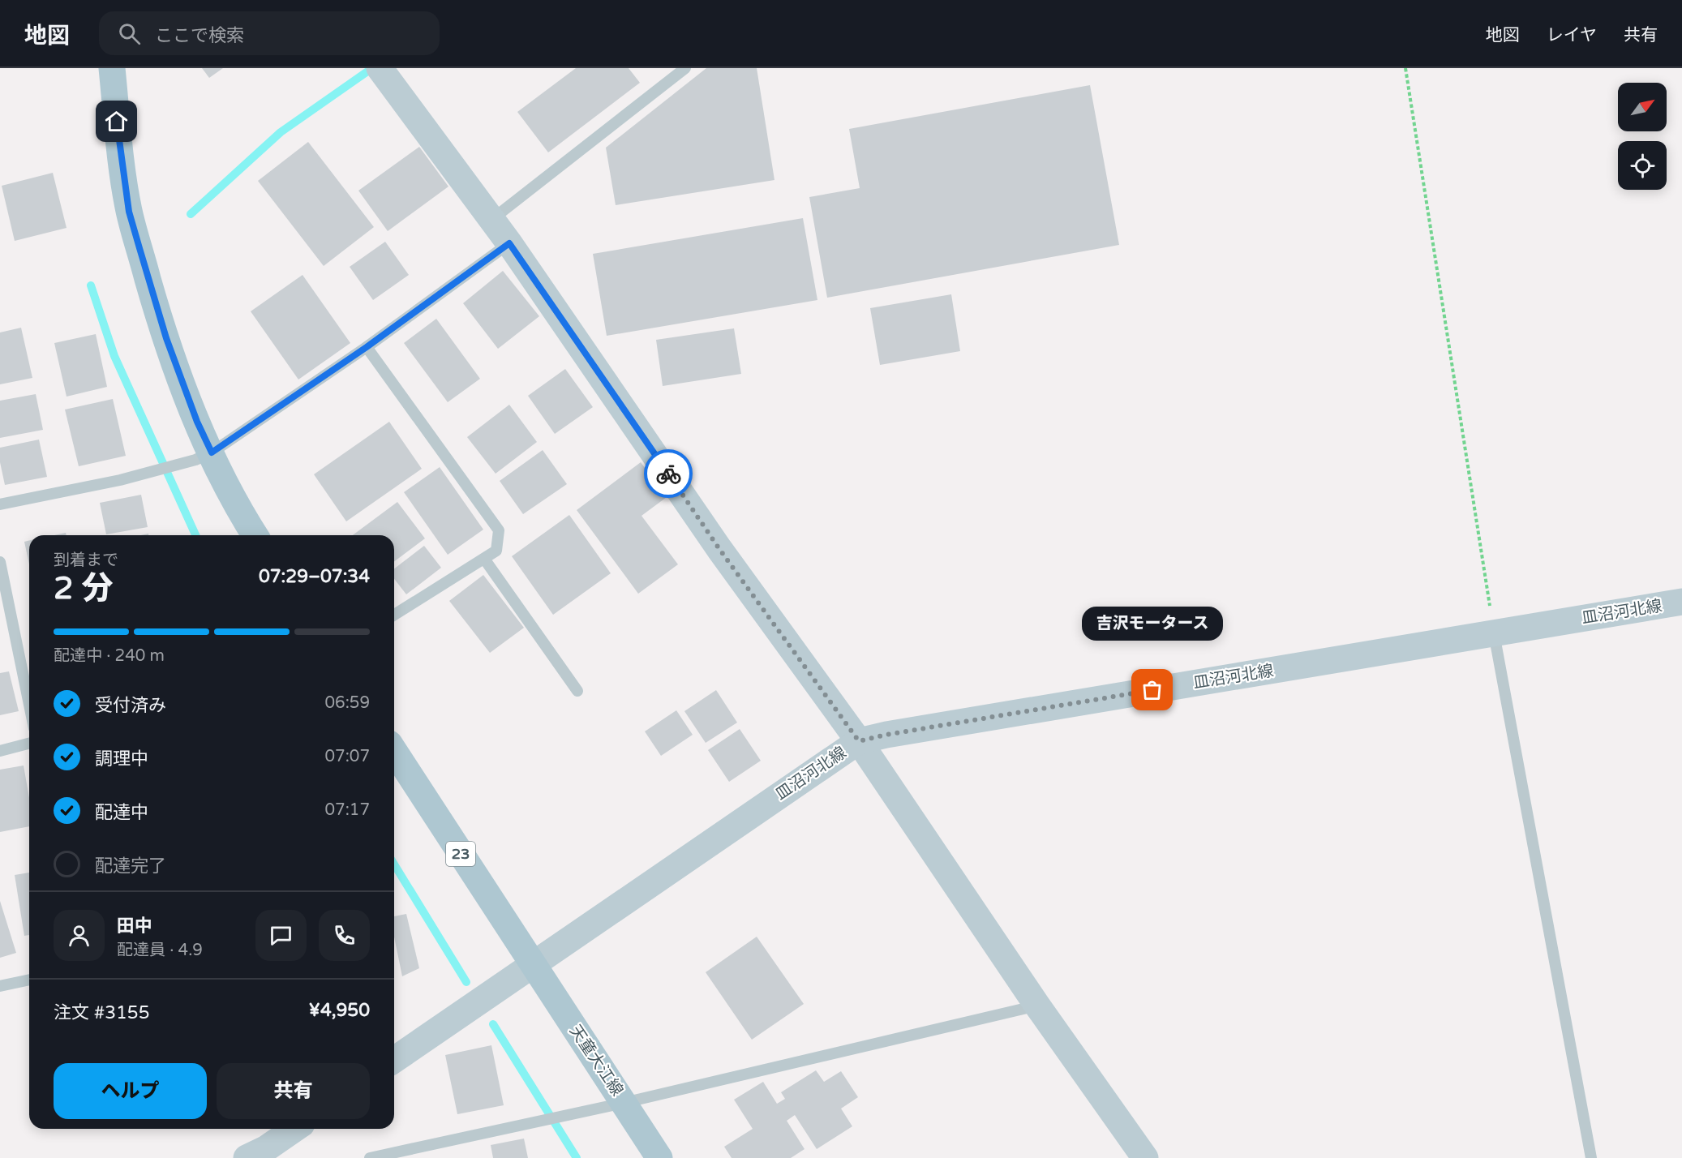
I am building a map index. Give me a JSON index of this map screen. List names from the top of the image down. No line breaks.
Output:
{"streets":{"main road":["23","天童大江線"],"street":["皿沼河北線"]},"crossings":[["皿沼河北線","23"],["皿沼河北線","天童大江線"],["23","天童大江線"]],"places":["吉沢モータース"],"north":"top right","page":{"header":"地図","search":"ここで検索","nav":["地図","レイヤ","共有"],"heading":["2 分","到着まで","07:29–07:34"],"panel":["田中","配達員 · 4.9","注文 #3155","¥4,950"],"bubble":"吉沢モータース","bar":"配達中 · 240 m","list":[["受付済み","06:59"],["調理中","07:07"],["配達中","07:17"],"配達完了"],"buttons":["ヘルプ","共有"]}}
